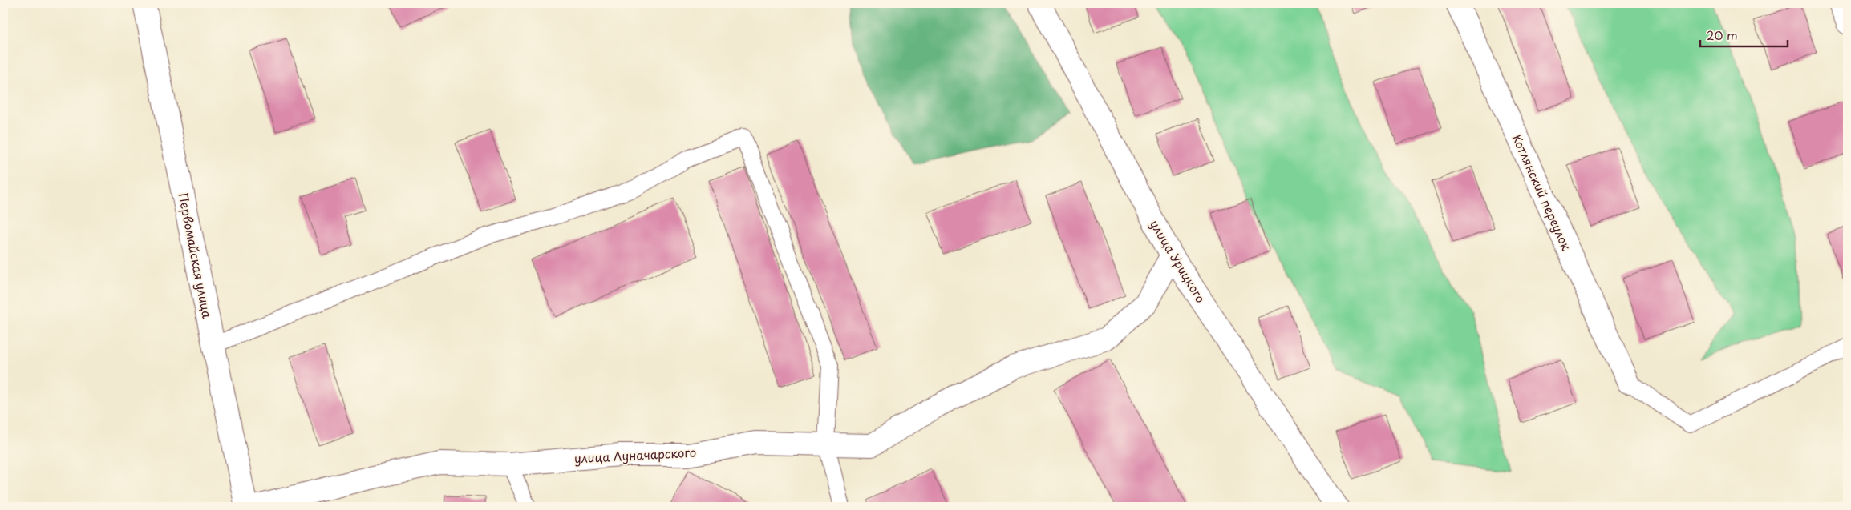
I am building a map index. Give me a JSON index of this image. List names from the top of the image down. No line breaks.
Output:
{"streets":{"street":["Котлянский переулок","Первомайская улица","улица Урицкого","улица Луначарского"]},"crossings":[["улица Урицкого","улица Луначарского"]],"scale_bar":"20 m"}
